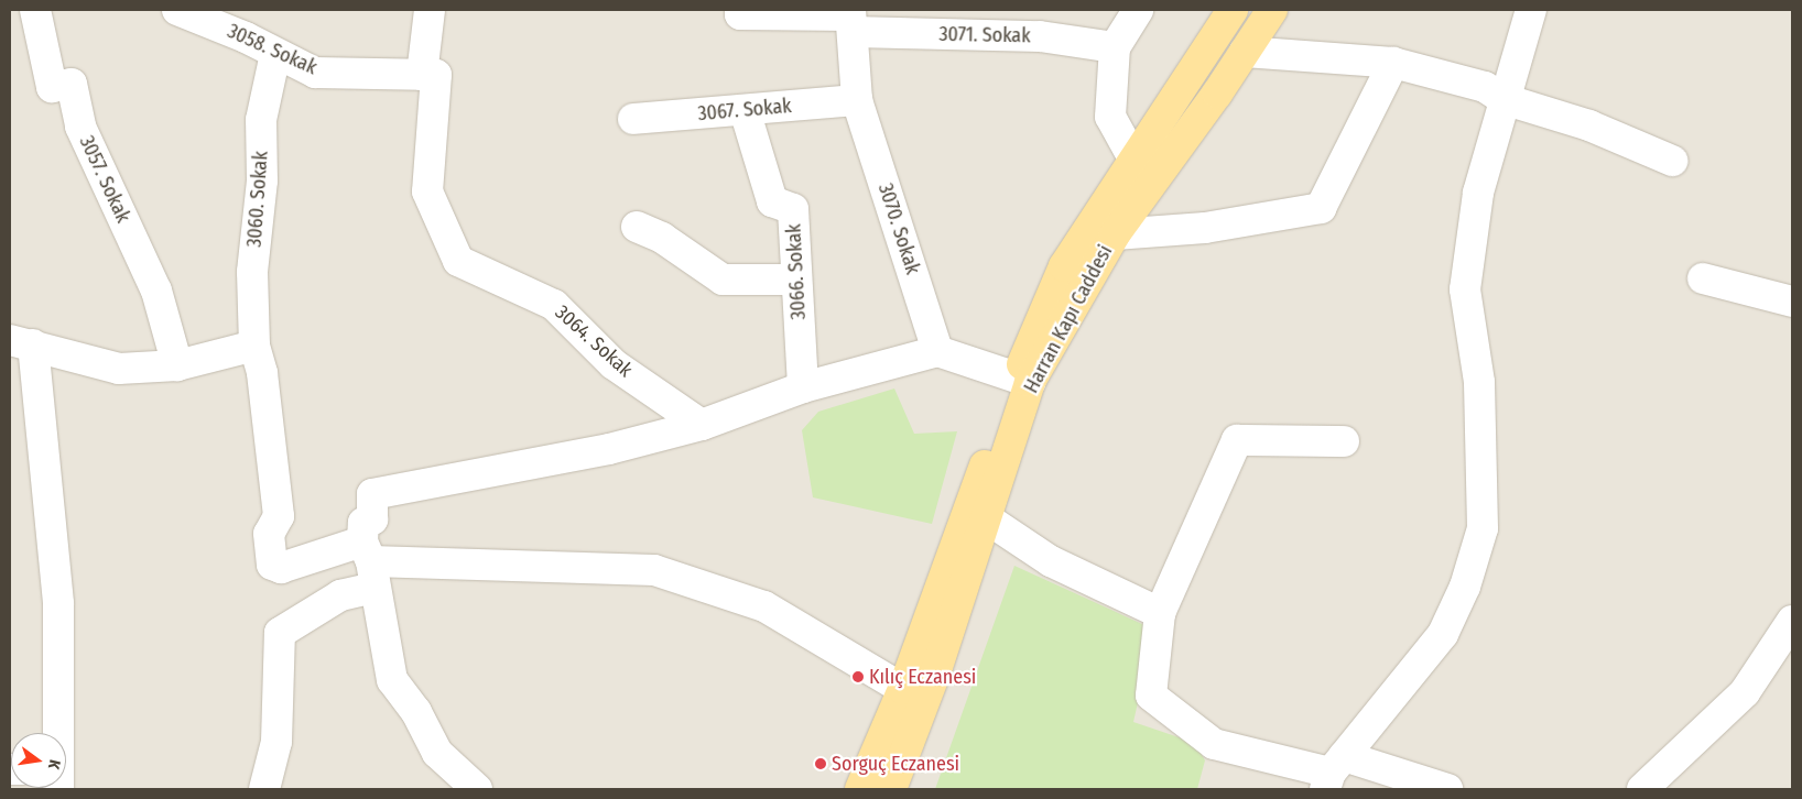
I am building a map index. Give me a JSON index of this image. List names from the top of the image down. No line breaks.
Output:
{"streets":{"main road":["Harran Kapı Caddesi"],"street":["3071. Sokak","3058. Sokak","3067. Sokak","3057. Sokak","3060. Sokak","3070. Sokak","3066. Sokak","3064. Sokak"]},"crossings":[["3071. Sokak","3070. Sokak"],["3058. Sokak","3060. Sokak"],["3058. Sokak","3064. Sokak"],["3067. Sokak","3070. Sokak"],["3067. Sokak","3066. Sokak"]],"places":["Kılıç Eczanesi","Sorguç Eczanesi"],"north":"right"}
